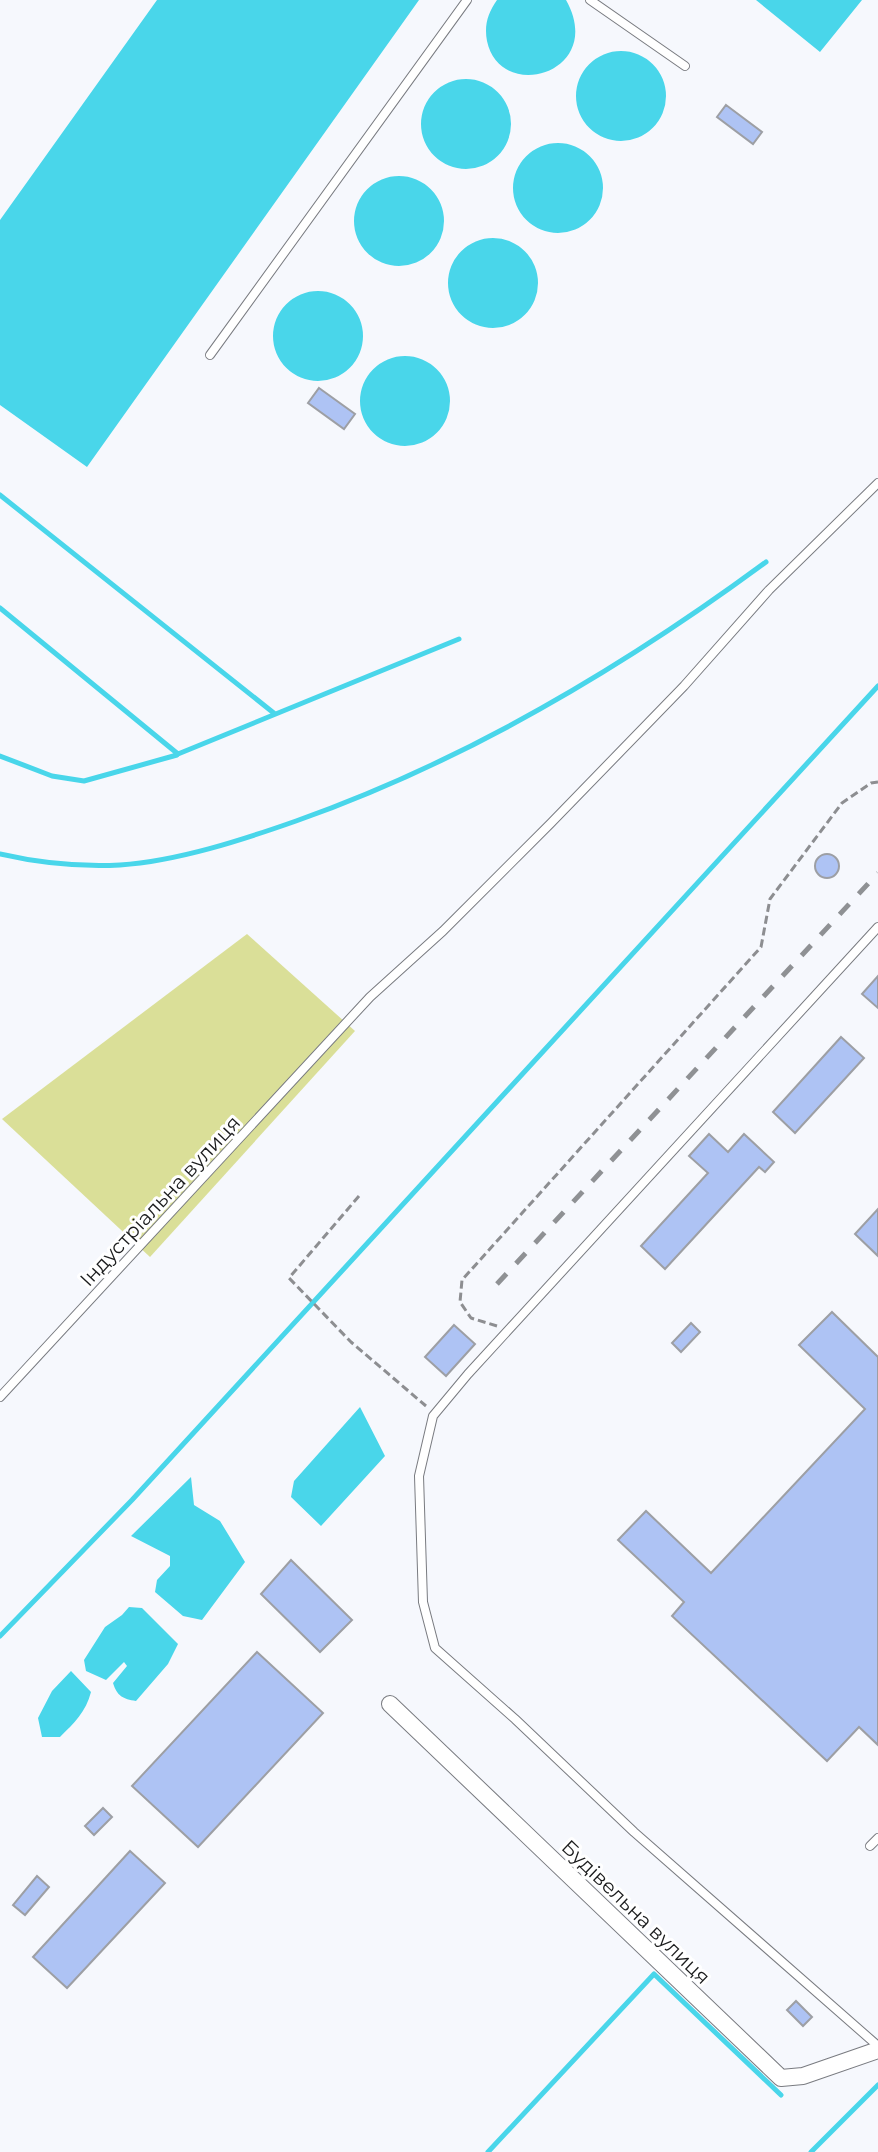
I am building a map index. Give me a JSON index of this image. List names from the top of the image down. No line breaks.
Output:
{"streets":{"street":["Будівельна вулиця"],"lane":["Індустріальна вулиця"]}}
